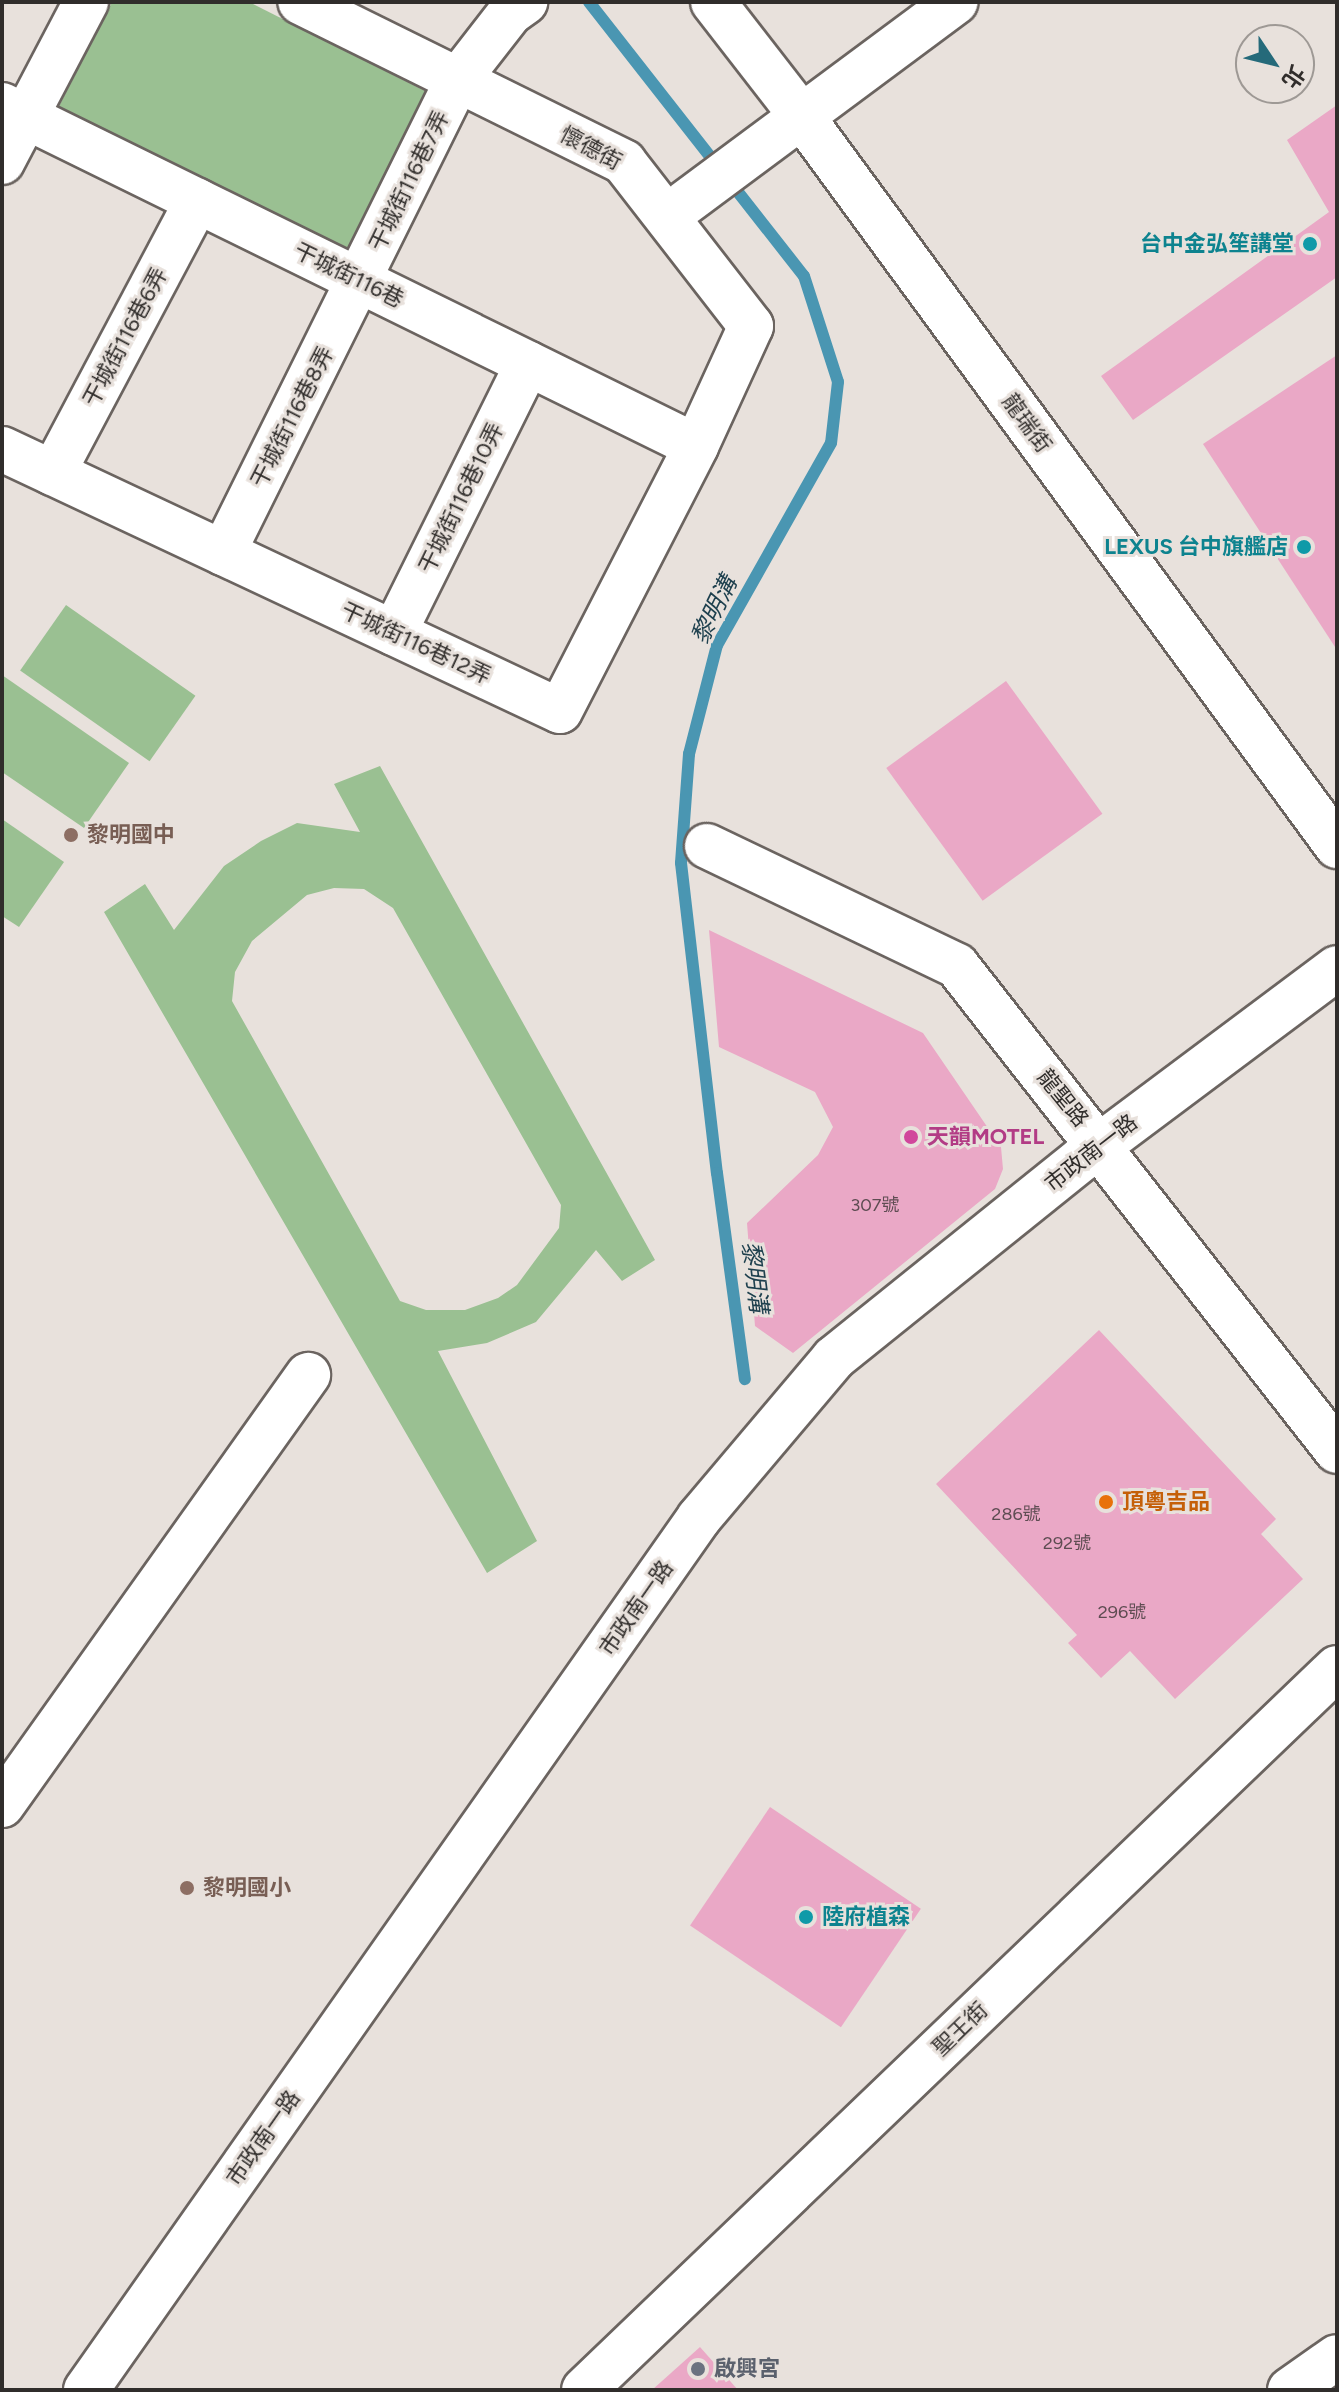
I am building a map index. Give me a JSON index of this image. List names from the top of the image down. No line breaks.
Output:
{"streets":{"street":["懷德街","干城街116巷7弄","干城街116巷","干城街116巷6弄","干城街116巷8弄","龍瑞街","干城街116巷10弄","干城街116巷12弄","龍聖路","市政南一路","聖王街"]},"crossings":[["懷德街","干城街116巷7弄"],["懷德街","干城街116巷"],["懷德街","干城街116巷12弄"],["干城街116巷7弄","干城街116巷"],["干城街116巷7弄","干城街116巷8弄"],["干城街116巷","干城街116巷6弄"],["干城街116巷","干城街116巷8弄"],["干城街116巷","干城街116巷10弄"],["干城街116巷","干城街116巷12弄"],["干城街116巷6弄","干城街116巷12弄"],["干城街116巷8弄","干城街116巷12弄"],["干城街116巷10弄","干城街116巷12弄"],["龍聖路","市政南一路"]],"water":["黎明溝"],"places":["台中金弘笙講堂","LEXUS 台中旗艦店","黎明國中","天韻MOTEL","頂粵吉品","黎明國小","陸府植森","啟興宮"],"house_numbers":["307號","286號","292號","296號"],"north":"bottom right"}
